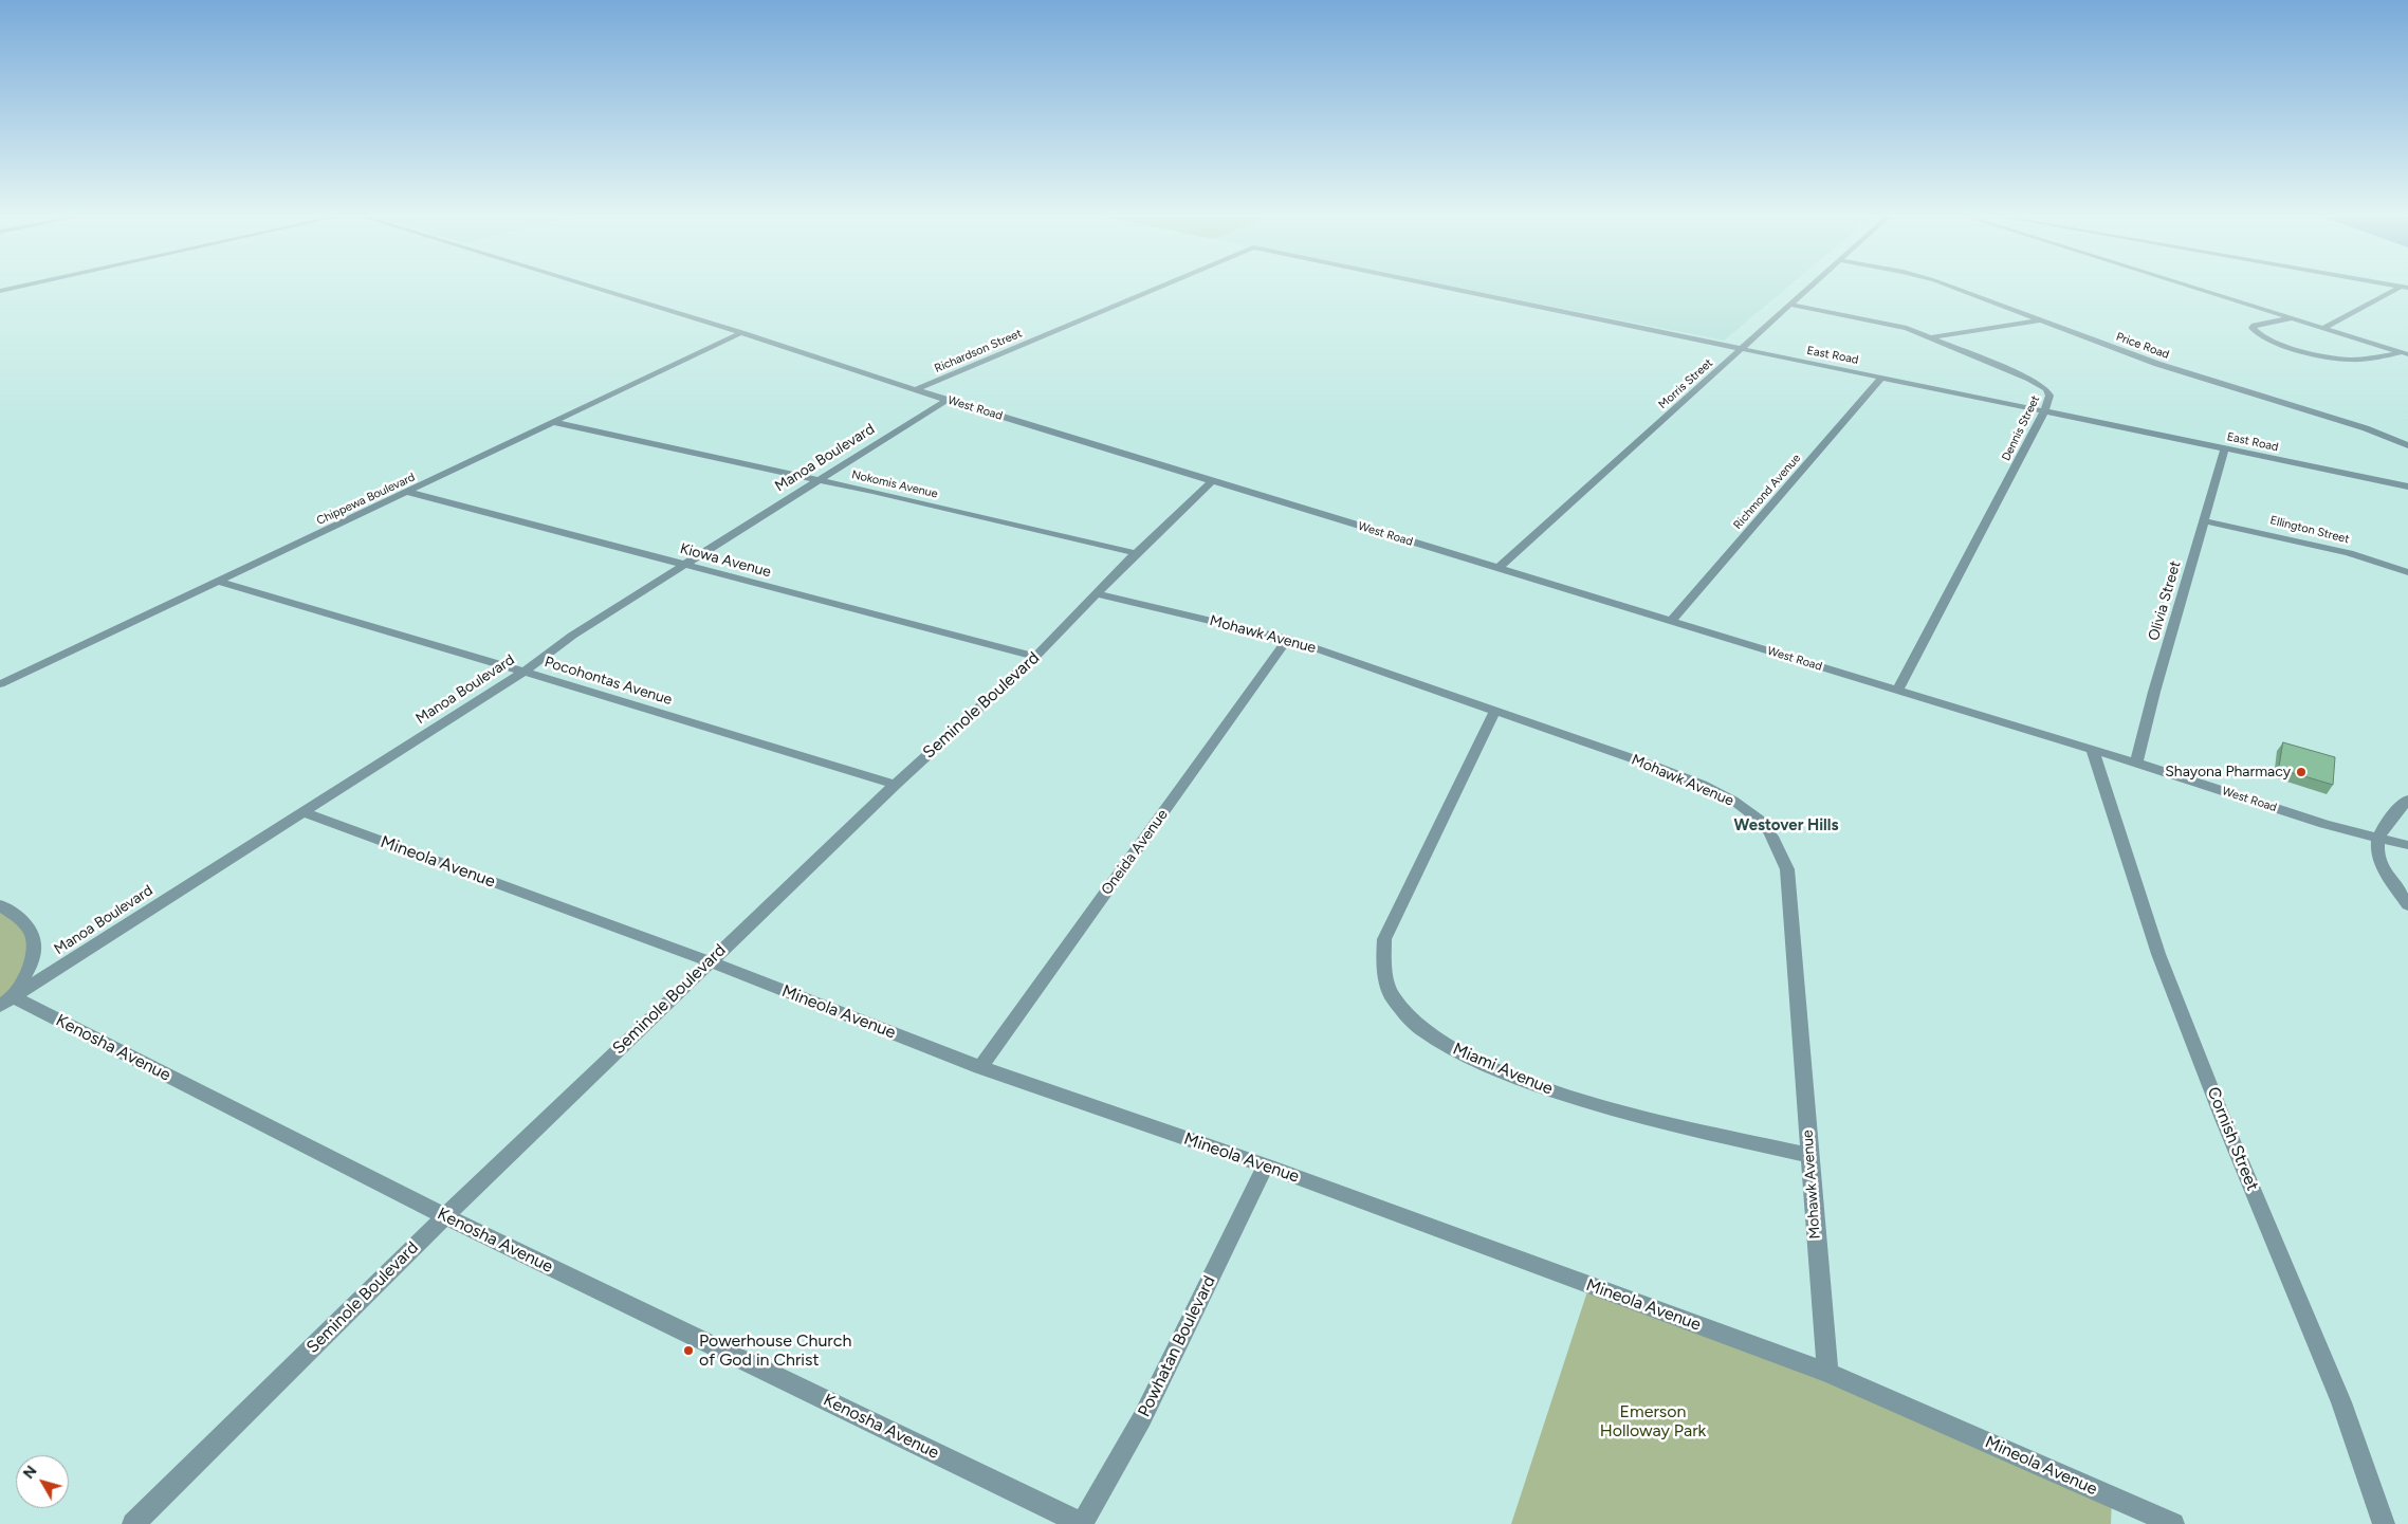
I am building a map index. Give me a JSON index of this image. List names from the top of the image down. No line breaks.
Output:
{"streets":{"street":["Price Road","Richardson Street","East Road","Morris Street","West Road","Dennis Street","Manoa Boulevard","Nokomis Avenue","Richmond Avenue","Chippewa Boulevard","Ellington Street","Kiowa Avenue","Olivia Street","Mohawk Avenue","Pocohontas Avenue","Seminole Boulevard","Oneida Avenue","Mineola Avenue","Kenosha Avenue","Miami Avenue","Cornish Street","Powhatan Boulevard"]},"crossings":[["Richardson Street","West Road"],["East Road","Morris Street"],["East Road","Dennis Street"],["East Road","Richmond Avenue"],["East Road","Olivia Street"],["Morris Street","West Road"],["Morris Street","Dennis Street"],["West Road","Dennis Street"],["West Road","Manoa Boulevard"],["West Road","Richmond Avenue"],["West Road","Chippewa Boulevard"],["West Road","Olivia Street"],["West Road","Seminole Boulevard"],["West Road","Cornish Street"],["Manoa Boulevard","Nokomis Avenue"],["Manoa Boulevard","Kiowa Avenue"],["Manoa Boulevard","Pocohontas Avenue"],["Manoa Boulevard","Mineola Avenue"],["Manoa Boulevard","Kenosha Avenue"],["Nokomis Avenue","Chippewa Boulevard"],["Nokomis Avenue","Seminole Boulevard"],["Chippewa Boulevard","Kiowa Avenue"],["Chippewa Boulevard","Pocohontas Avenue"],["Ellington Street","Olivia Street"],["Kiowa Avenue","Seminole Boulevard"],["Mohawk Avenue","Seminole Boulevard"],["Mohawk Avenue","Oneida Avenue"],["Mohawk Avenue","Mineola Avenue"],["Mohawk Avenue","Miami Avenue"],["Pocohontas Avenue","Seminole Boulevard"],["Seminole Boulevard","Mineola Avenue"],["Seminole Boulevard","Kenosha Avenue"],["Oneida Avenue","Mineola Avenue"],["Mineola Avenue","Powhatan Boulevard"],["Kenosha Avenue","Powhatan Boulevard"]],"districts":["Westover Hills"],"parks":["Emerson Holloway Park"],"places":["Shayona Pharmacy","Powerhouse Church of God in Christ"],"north":"top left"}
